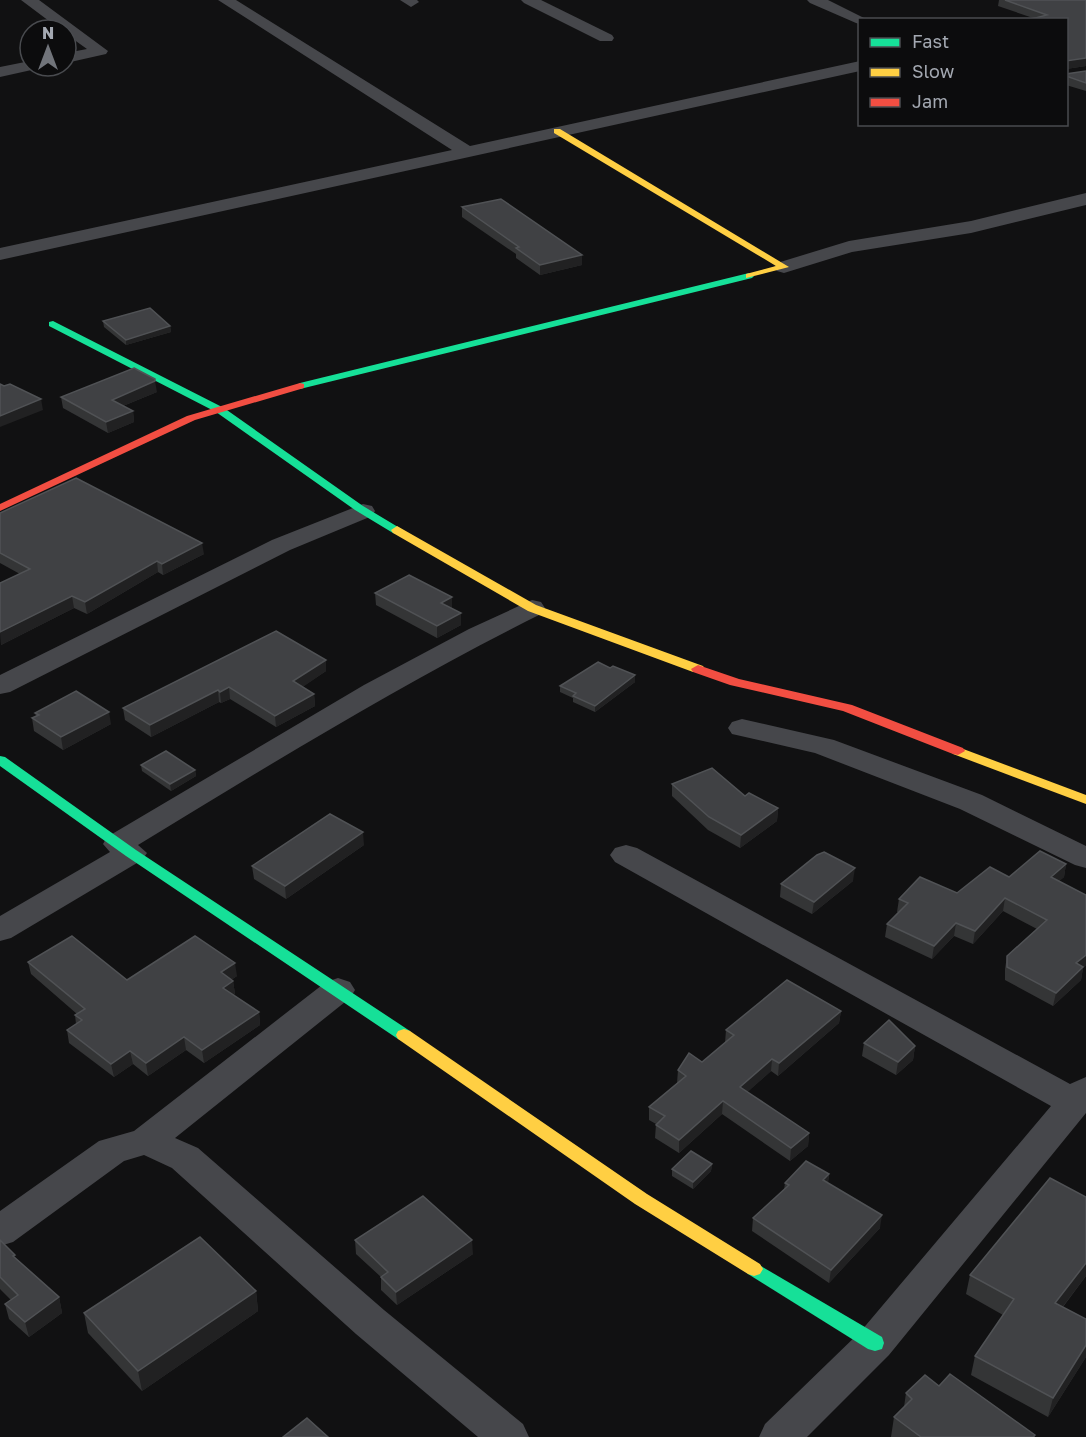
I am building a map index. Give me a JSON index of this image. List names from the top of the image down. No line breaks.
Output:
{"legend":["Fast","Slow","Jam"],"north":"top"}
